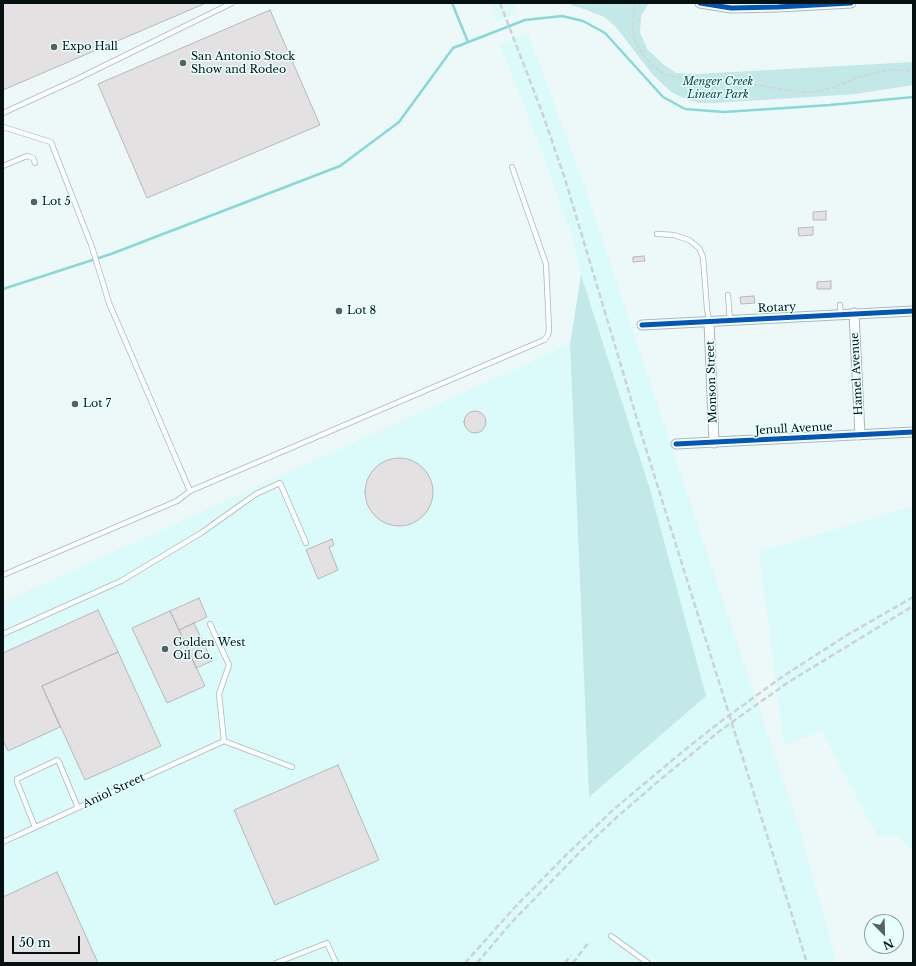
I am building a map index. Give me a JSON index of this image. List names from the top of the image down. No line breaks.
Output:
{"streets":{"street":["Rotary","Hamel Avenue","Monson Street","Jenull Avenue"],"lane":["Aniol Street"]},"crossings":[["Rotary","Hamel Avenue"],["Rotary","Monson Street"],["Hamel Avenue","Jenull Avenue"],["Monson Street","Jenull Avenue"]],"parks":["Menger Creek Linear Park"],"places":["Expo Hall","San Antonio Stock Show and Rodeo","Lot 5","Lot 8","Lot 7","Golden West Oil Co."],"scale_bar":"50 m","north":"bottom right"}
